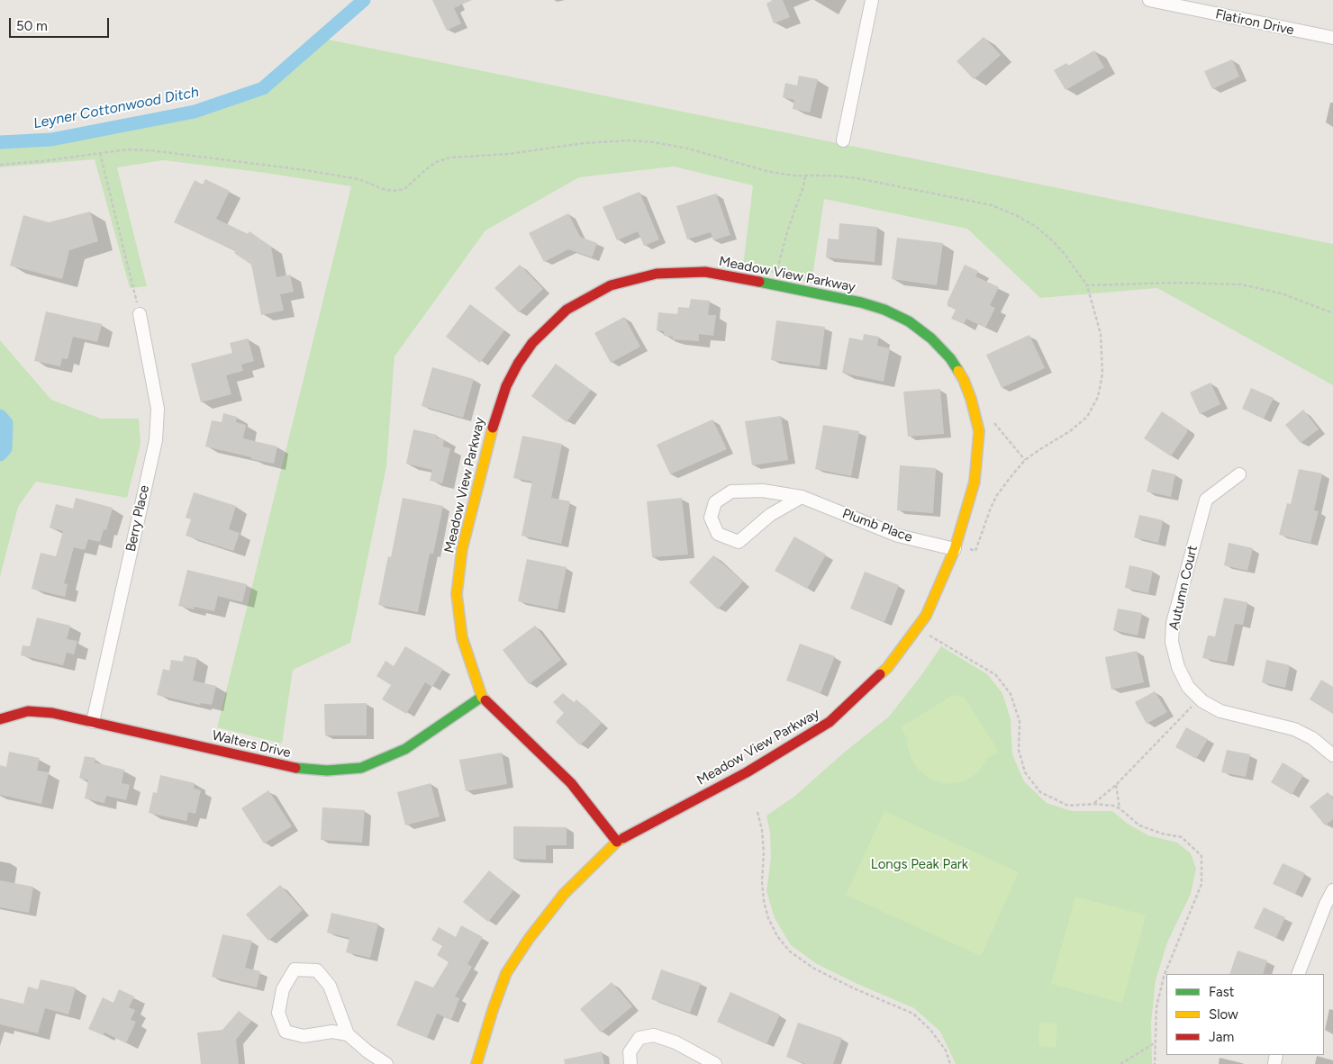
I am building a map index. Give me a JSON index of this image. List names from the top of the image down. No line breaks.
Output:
{"streets":{"street":["Flatiron Drive","Meadow View Parkway","Berry Place","Plumb Place","Autumn Court","Walters Drive"]},"crossings":[["Meadow View Parkway","Plumb Place"],["Meadow View Parkway","Walters Drive"],["Berry Place","Walters Drive"]],"water":["Leyner Cottonwood Ditch"],"parks":["Longs Peak Park"],"legend":["Fast","Slow","Jam"],"scale_bar":"50 m"}
